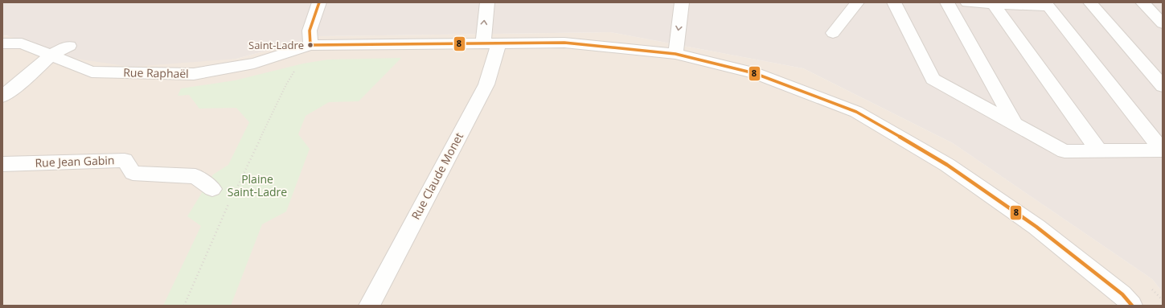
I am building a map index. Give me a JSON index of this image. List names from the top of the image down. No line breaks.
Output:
{"streets":{"street":["Rue Raphaël","Rue Jean Gabin","Rue Claude Monet"]},"crossings":[["Rue Raphaël","Rue Claude Monet"]],"parks":["Plaine Saint-Ladre"],"places":["Saint-Ladre"],"lines":["transit line 8"]}
